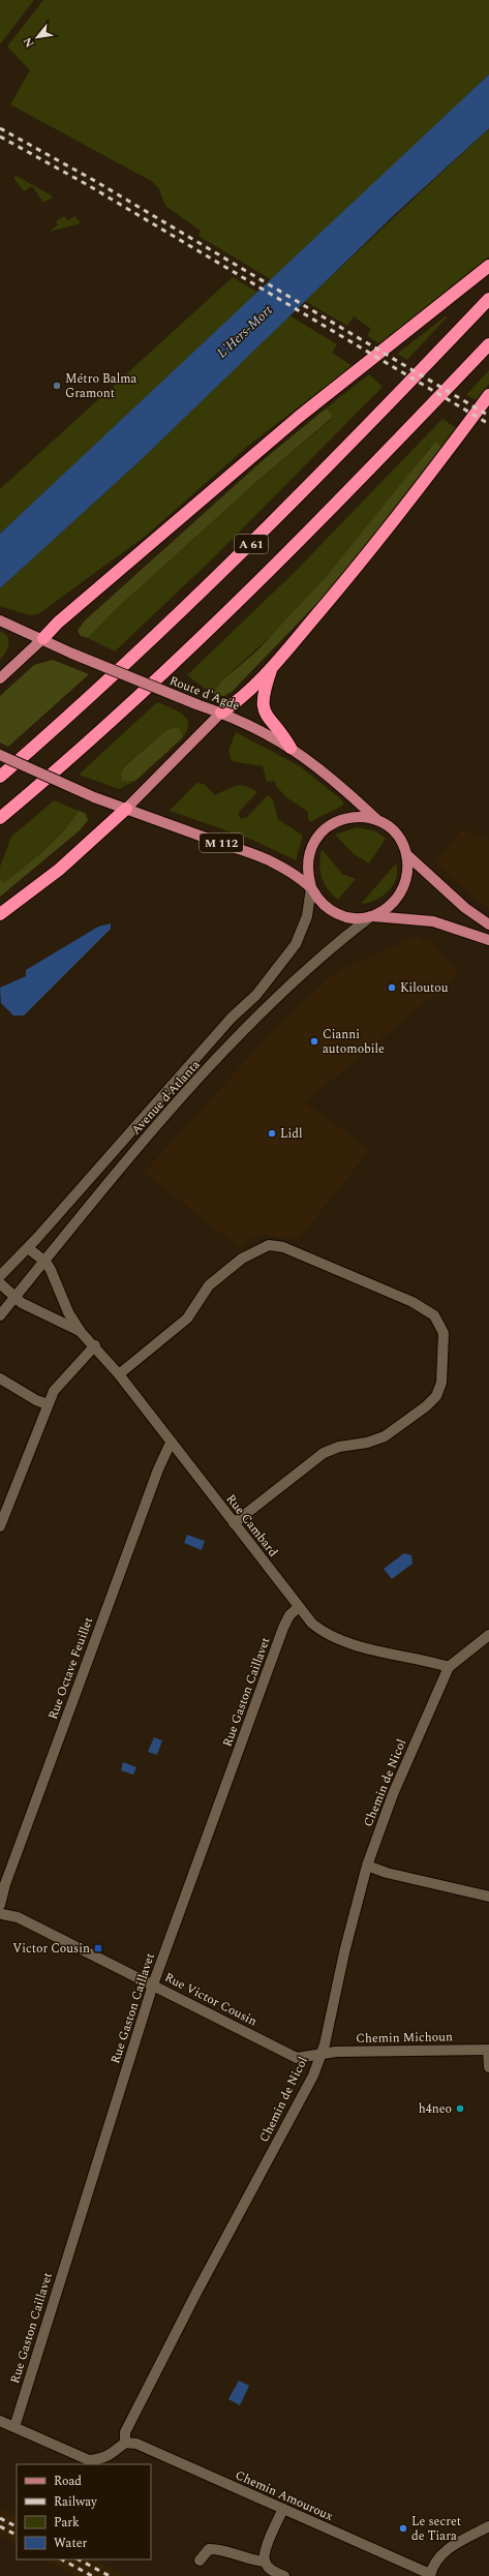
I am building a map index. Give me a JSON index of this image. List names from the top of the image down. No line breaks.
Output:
{"streets":{"highway":["A 61"],"main road":["Route d'Agde","M 112"],"street":["Avenue d'Atlanta","Rue Cambard","Rue Octave Feuillet","Rue Gaston Caillavet","Chemin de Nicol","Rue Victor Cousin","Chemin Michoun","Chemin Amouroux"]},"crossings":[["Route d'Agde","M 112"],["Route d'Agde","Avenue d'Atlanta"],["M 112","Avenue d'Atlanta"],["Avenue d'Atlanta","Rue Cambard"],["Rue Cambard","Rue Octave Feuillet"],["Rue Cambard","Rue Gaston Caillavet"],["Rue Cambard","Chemin de Nicol"],["Rue Octave Feuillet","Rue Victor Cousin"],["Rue Gaston Caillavet","Rue Victor Cousin"],["Chemin de Nicol","Rue Victor Cousin"],["Chemin de Nicol","Chemin Michoun"],["Chemin de Nicol","Chemin Amouroux"],["Rue Victor Cousin","Chemin Michoun"]],"water":["L'Hers-Mort"],"places":{"other":["Métro Balma Gramont","Kiloutou","Cianni automobile","Lidl","h4neo","Le secret de Tiara"],"transit":["Victor Cousin"]},"legend":["Road","Railway","Park","Water"],"north":"bottom left"}
